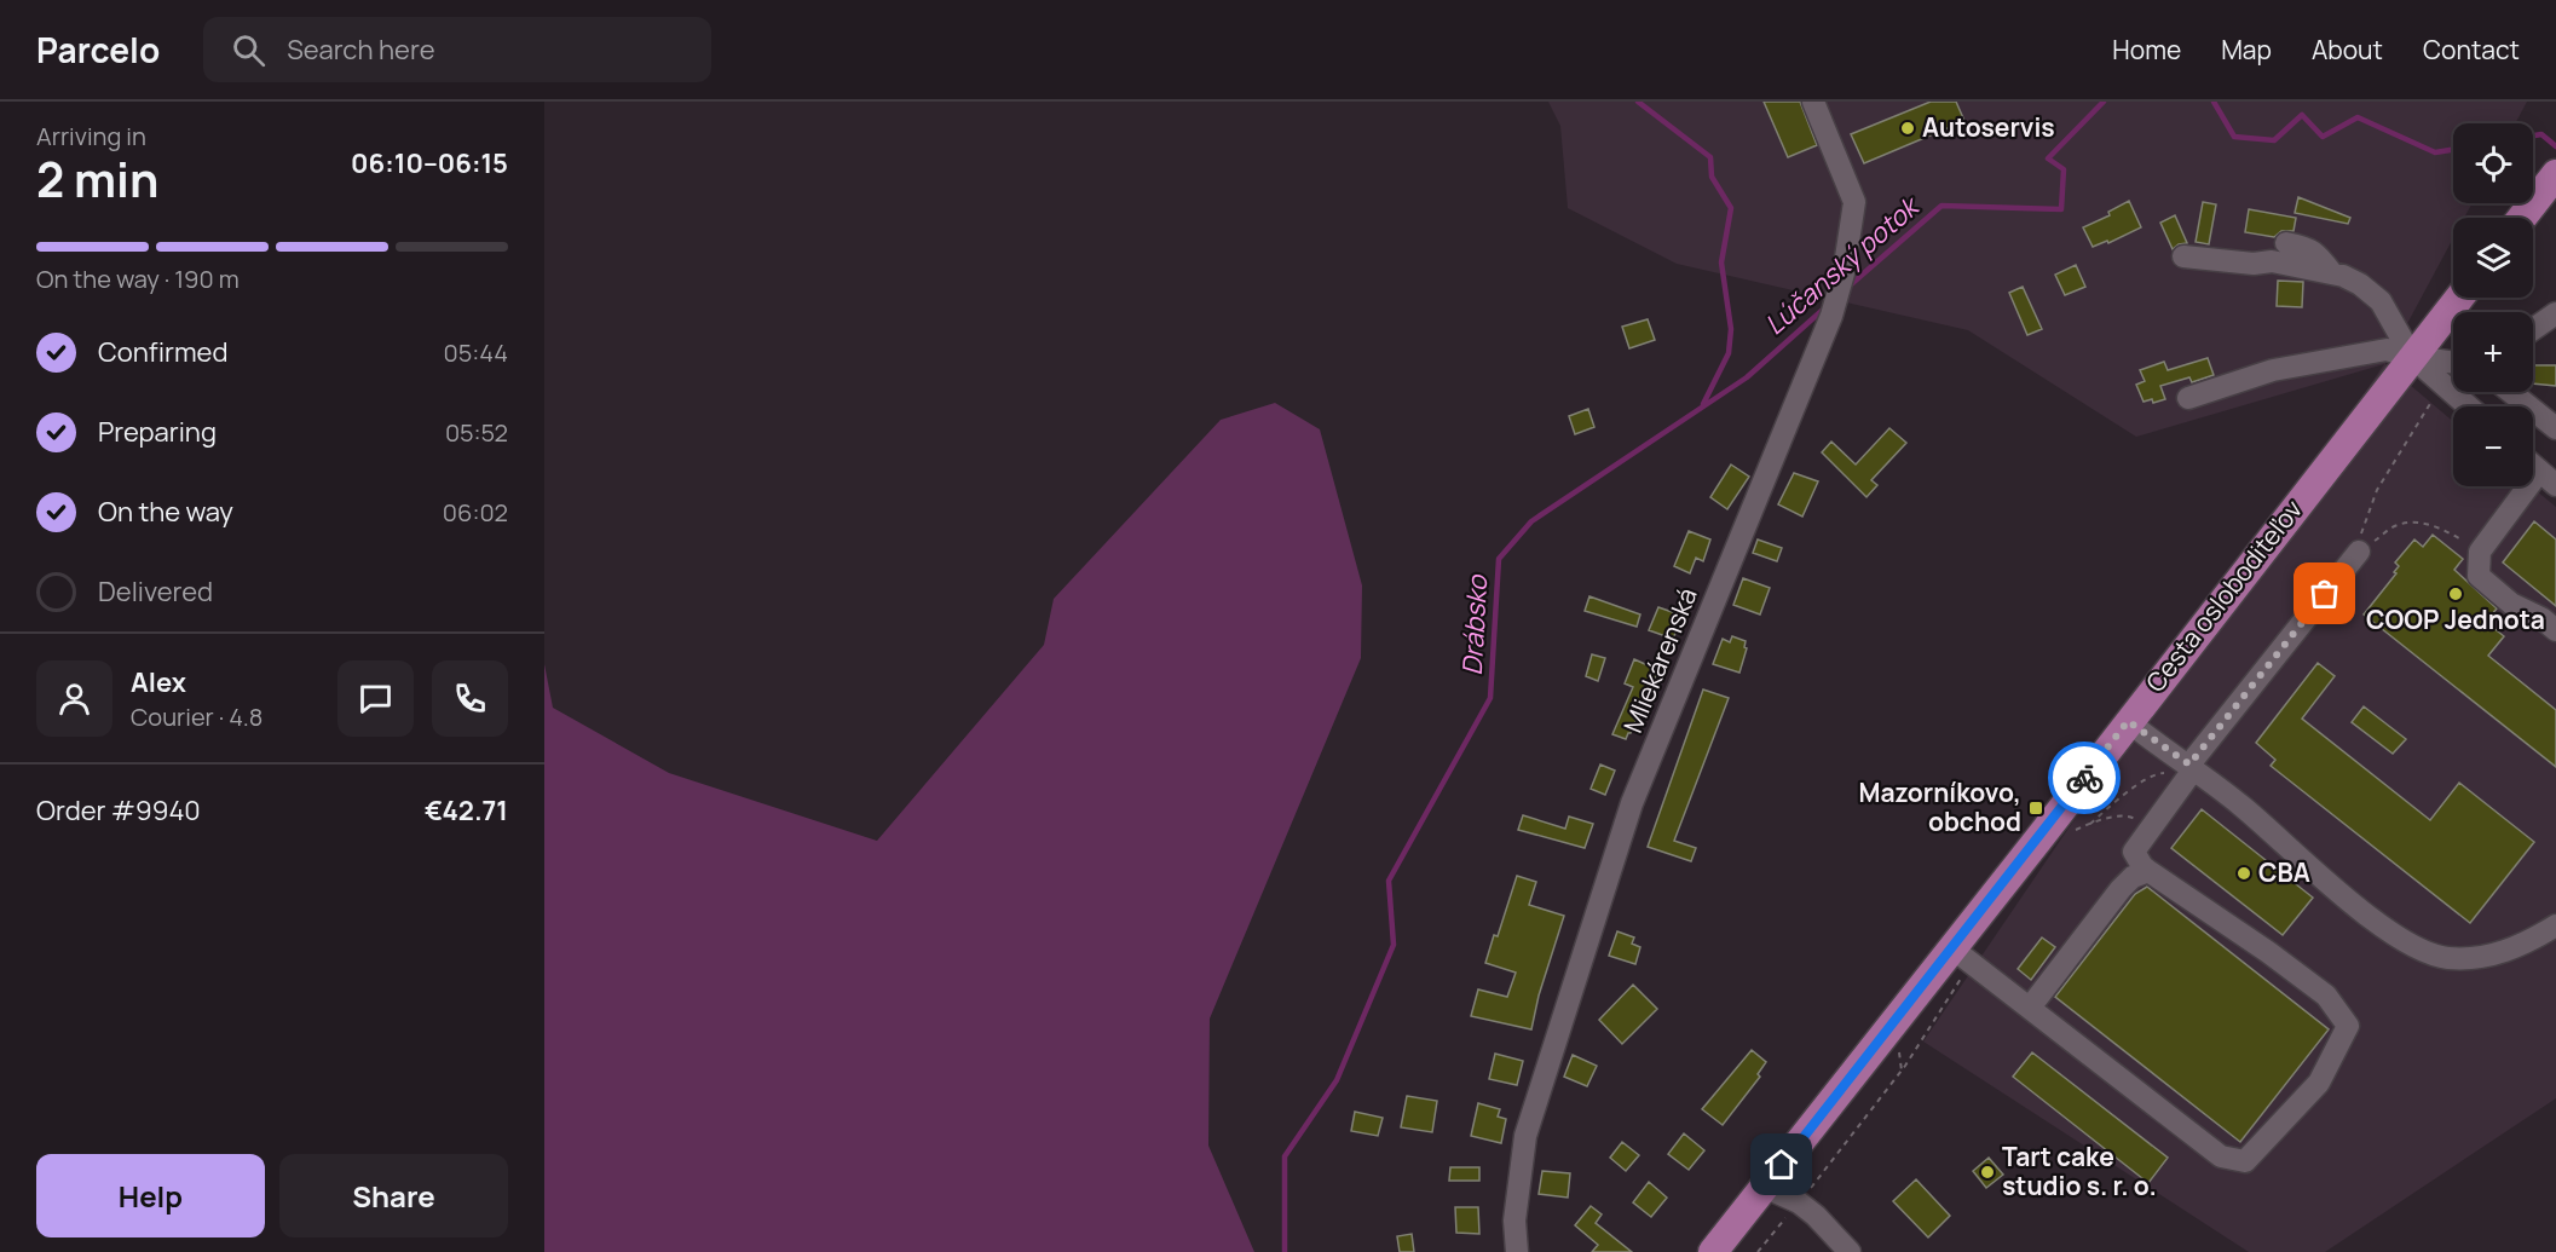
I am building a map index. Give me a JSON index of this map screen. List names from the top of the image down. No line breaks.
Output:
{"streets":{"main road":["Cesta osloboditeľov"],"street":["Mliekárenská"]},"water":["Lúčanský potok","Drábsko"],"places":{"other":["Autoservis","COOP Jednota","CBA","Tart cake studio s. r. o."],"transit":["Mazorníkovo, obchod"]},"page":{"header":"Parcelo","search":"Search here","nav":["Home","Map","About","Contact"],"heading":["2 min","Arriving in","06:10–06:15"],"panel":["Alex","Courier · 4.8","Order #9940","€42.71"],"map_buttons":["+","−"],"bar":"On the way · 190 m","list":[["Confirmed","05:44"],["Preparing","05:52"],["On the way","06:02"],"Delivered"],"buttons":["Help","Share"]}}
